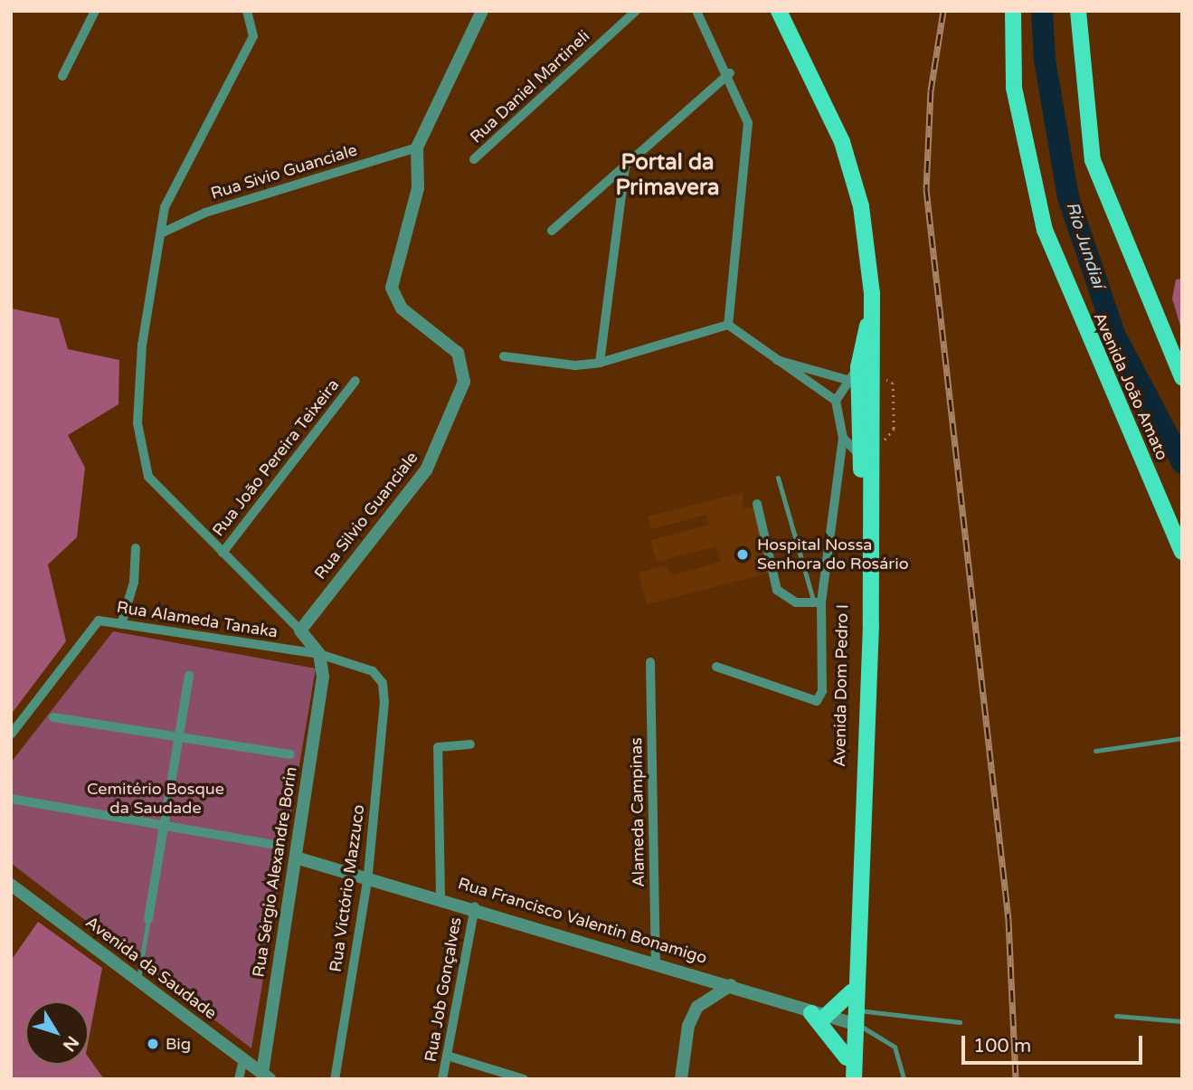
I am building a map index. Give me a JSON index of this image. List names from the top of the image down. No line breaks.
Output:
{"streets":{"main road":["Avenida João Amato","Avenida Dom Pedro I"],"street":["Rua Daniel Martineli","Rua Sivio Guanciale","Rua João Pereira Teixeira","Rua Silvio Guanciale","Rua Alameda Tanaka","Alameda Campinas","Rua Sérgio Alexandre Borin","Rua Victório Mazzuco","Rua Francisco Valentin Bonamigo","Avenida da Saudade","Rua Job Gonçalves"]},"crossings":[["Rua Sivio Guanciale","Rua Silvio Guanciale"],["Rua Alameda Tanaka","Rua Sérgio Alexandre Borin"],["Rua Alameda Tanaka","Rua Victório Mazzuco"],["Avenida Dom Pedro I","Rua Francisco Valentin Bonamigo"],["Alameda Campinas","Rua Francisco Valentin Bonamigo"],["Rua Sérgio Alexandre Borin","Rua Francisco Valentin Bonamigo"],["Rua Sérgio Alexandre Borin","Avenida da Saudade"],["Rua Victório Mazzuco","Rua Francisco Valentin Bonamigo"],["Rua Francisco Valentin Bonamigo","Rua Job Gonçalves"]],"districts":["Portal da Primavera"],"water":["Rio Jundiaí"],"parks":["Cemitério Bosque da Saudade"],"places":["Hospital Nossa Senhora do Rosário","Big"],"scale_bar":"100 m","north":"bottom right"}
